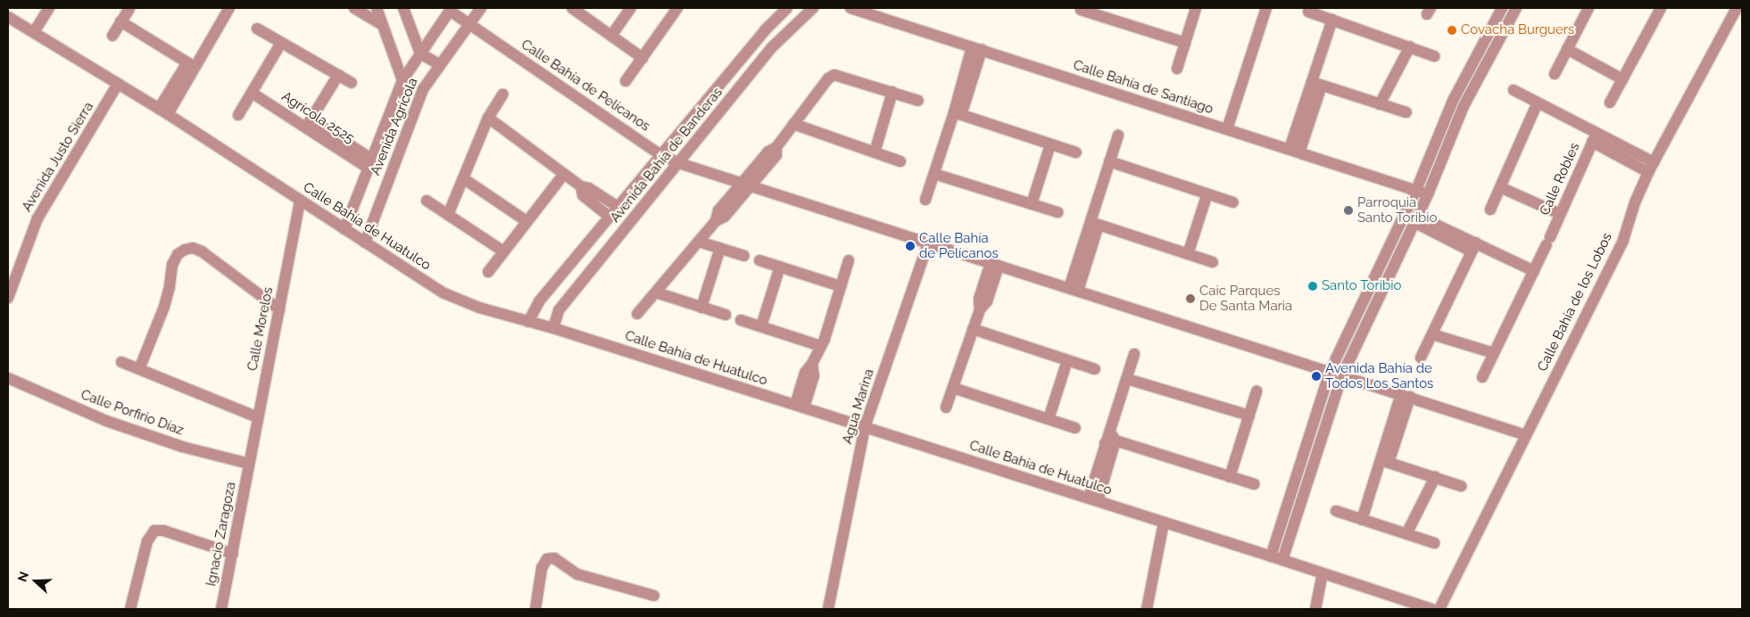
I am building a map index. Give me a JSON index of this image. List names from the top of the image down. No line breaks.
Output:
{"streets":{"street":["Calle Bahía de Pelícanos","Calle Bahía de Santiago","Agrícola 2525","Avenida Agrícola","Avenida Bahía de Banderas","Avenida Justo Sierra","Calle Robles","Calle Bahía de Huatulco","Calle Bahía de los Lobos","Calle Morelos","Agua Marina","Calle Porfirio Díaz","Ignacio Zaragoza"]},"crossings":[["Calle Bahía de Pelícanos","Avenida Agrícola"],["Calle Bahía de Pelícanos","Avenida Bahía de Banderas"],["Calle Bahía de Pelícanos","Calle Bahía de los Lobos"],["Calle Bahía de Pelícanos","Agua Marina"],["Agrícola 2525","Avenida Agrícola"],["Avenida Agrícola","Calle Bahía de Huatulco"],["Avenida Bahía de Banderas","Calle Bahía de Huatulco"],["Avenida Justo Sierra","Calle Bahía de Huatulco"],["Calle Bahía de Huatulco","Calle Morelos"],["Calle Bahía de Huatulco","Agua Marina"],["Calle Morelos","Calle Porfirio Díaz"],["Calle Morelos","Ignacio Zaragoza"],["Calle Porfirio Díaz","Ignacio Zaragoza"]],"places":["Covacha Burguers","Parroquia Santo Toribio","Calle Bahía de Pelícanos","Santo Toribio","Caic Parques De Santa Maria","Avenida Bahía de Todos Los Santos"],"north":"left"}
